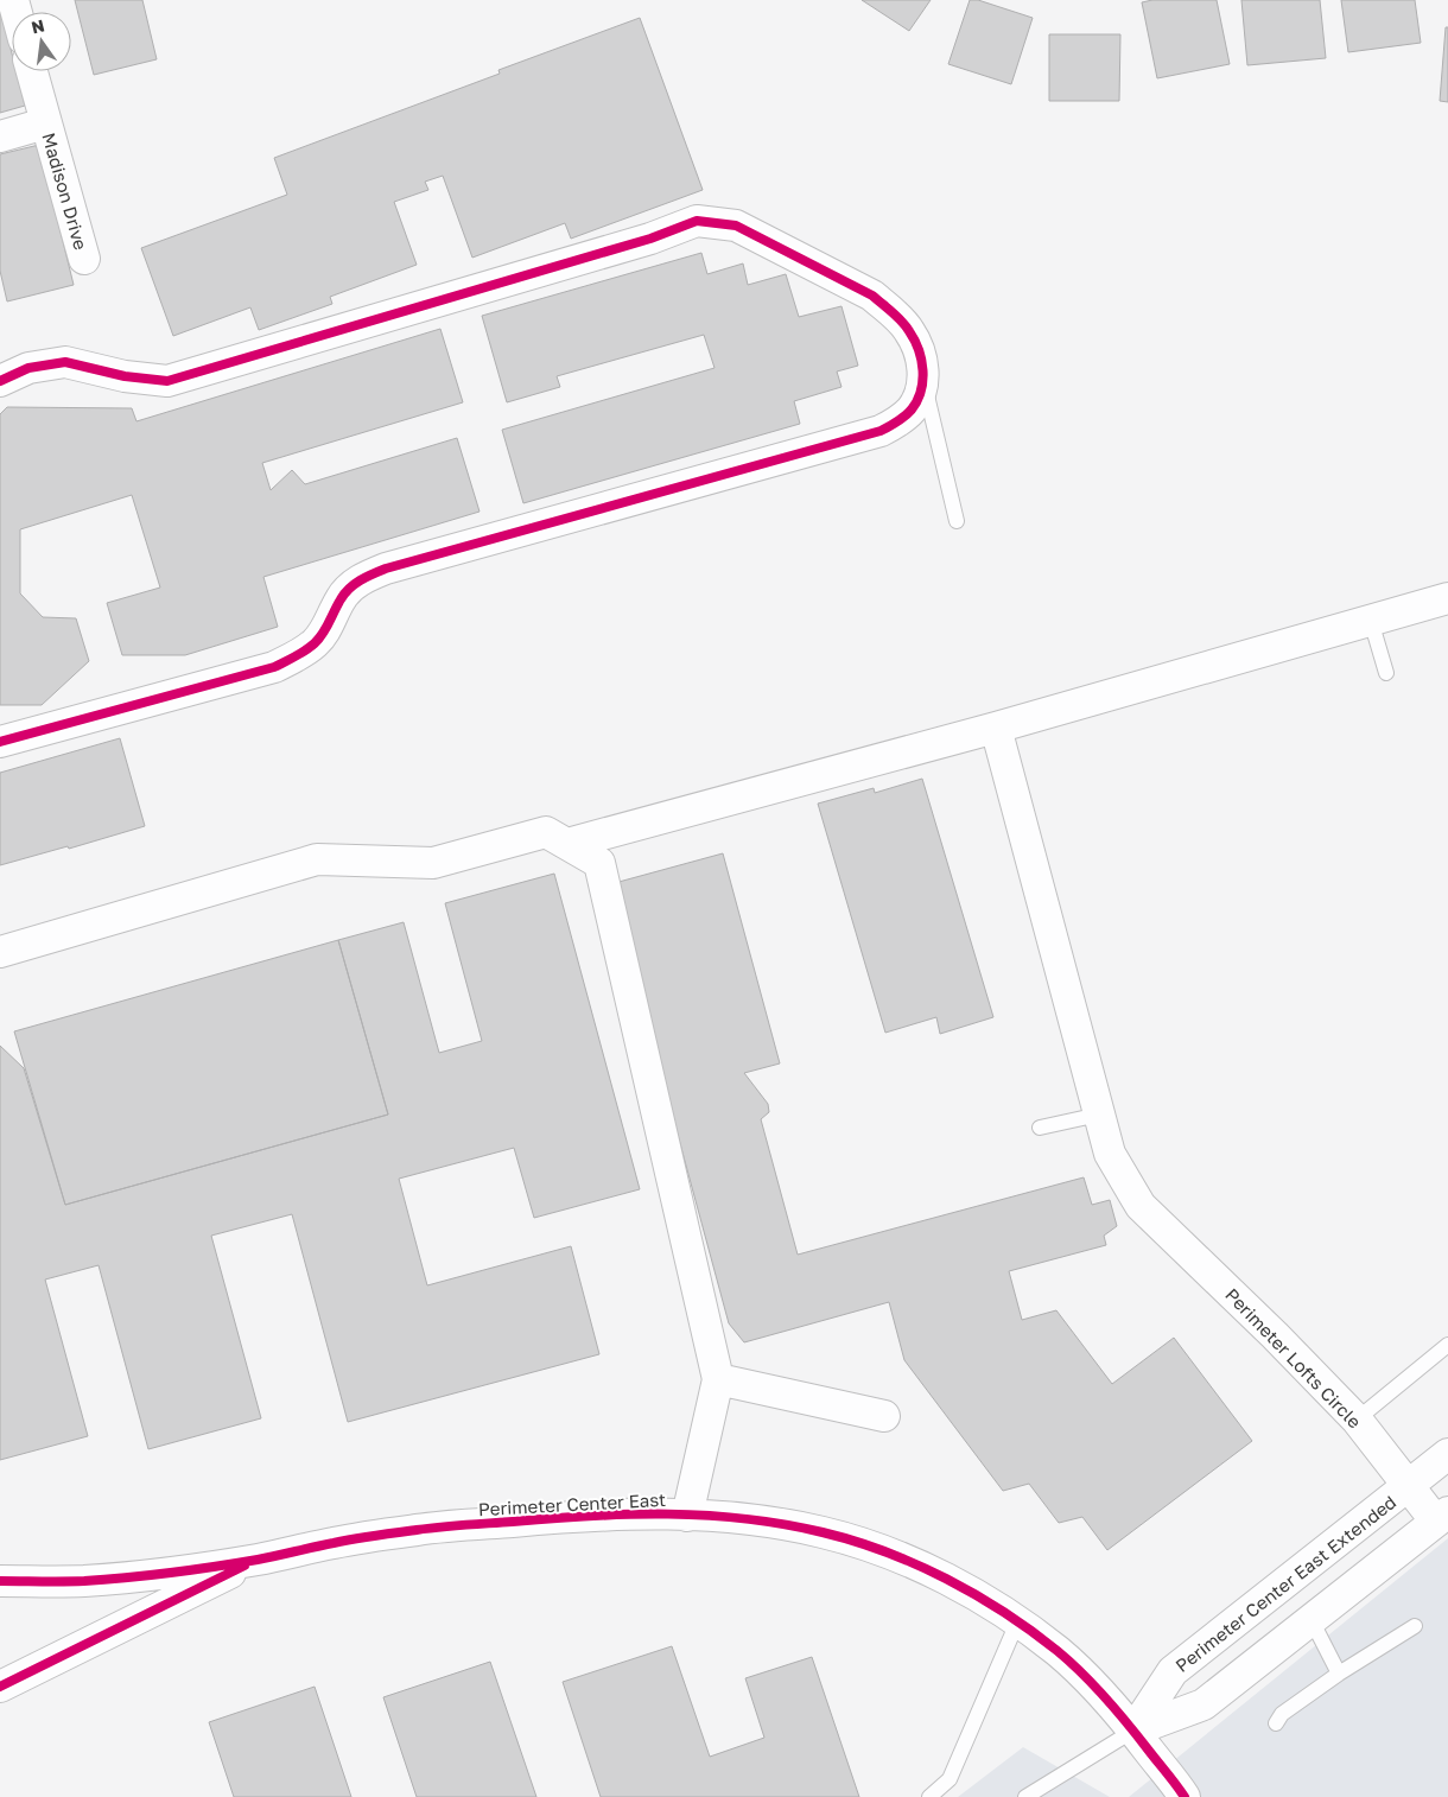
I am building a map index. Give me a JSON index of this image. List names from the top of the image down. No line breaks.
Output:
{"streets":{"street":["Madison Drive","Perimeter Lofts Circle","Perimeter Center East","Perimeter Center East Extended"]},"crossings":[["Perimeter Lofts Circle","Perimeter Center East Extended"],["Perimeter Center East","Perimeter Center East Extended"]],"north":"top"}
